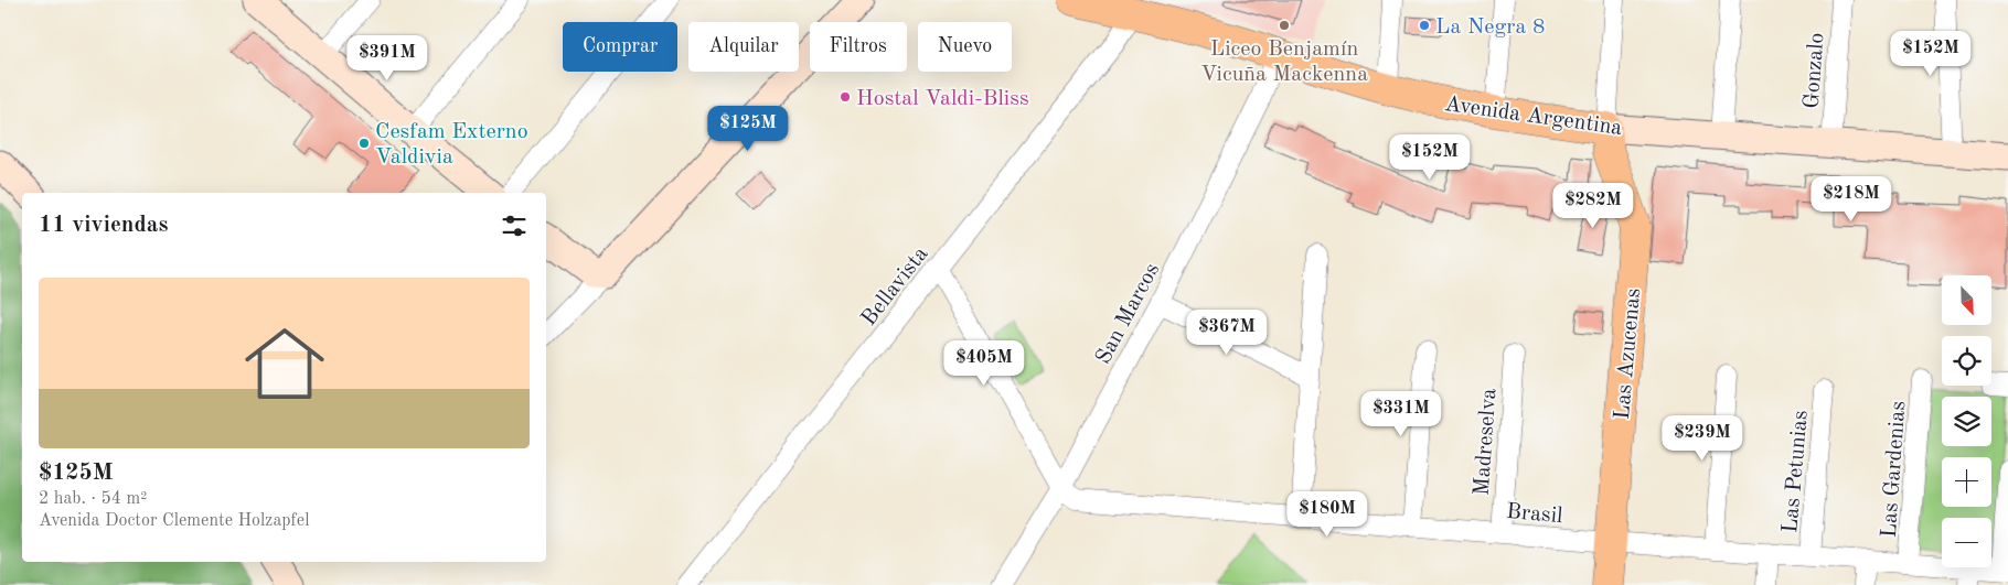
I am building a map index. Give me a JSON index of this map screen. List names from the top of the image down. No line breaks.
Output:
{"streets":{"main road":["Avenida Argentina","Las Azucenas"],"street":["Gonzalo","Bellavista","San Marcos","Madreselva","Las Gardenias","Las Petunias","Brasil"]},"crossings":[["Gonzalo","Avenida Argentina"],["Avenida Argentina","Bellavista"],["Avenida Argentina","San Marcos"],["Avenida Argentina","Las Azucenas"],["San Marcos","Brasil"],["Las Azucenas","Brasil"],["Madreselva","Brasil"],["Las Gardenias","Brasil"],["Las Petunias","Brasil"]],"places":["Liceo Benjamín Vicuña Mackenna","La Negra 8","Hostal Valdi-Bliss","Cesfam Externo Valdivia"],"north":"bottom right","page":{"chip":["Comprar","Alquilar","Filtros","Nuevo"],"price":["$152M","$391M","$125M","$152M","$218M","$282M","$367M","$405M","$331M","$239M","$180M"],"heading":"11 viviendas","list":[{"name":"$125M","note":"2 hab. · 54 m² · Avenida Doctor Clemente Holzapfel"}],"map_buttons":["+","−"]}}
